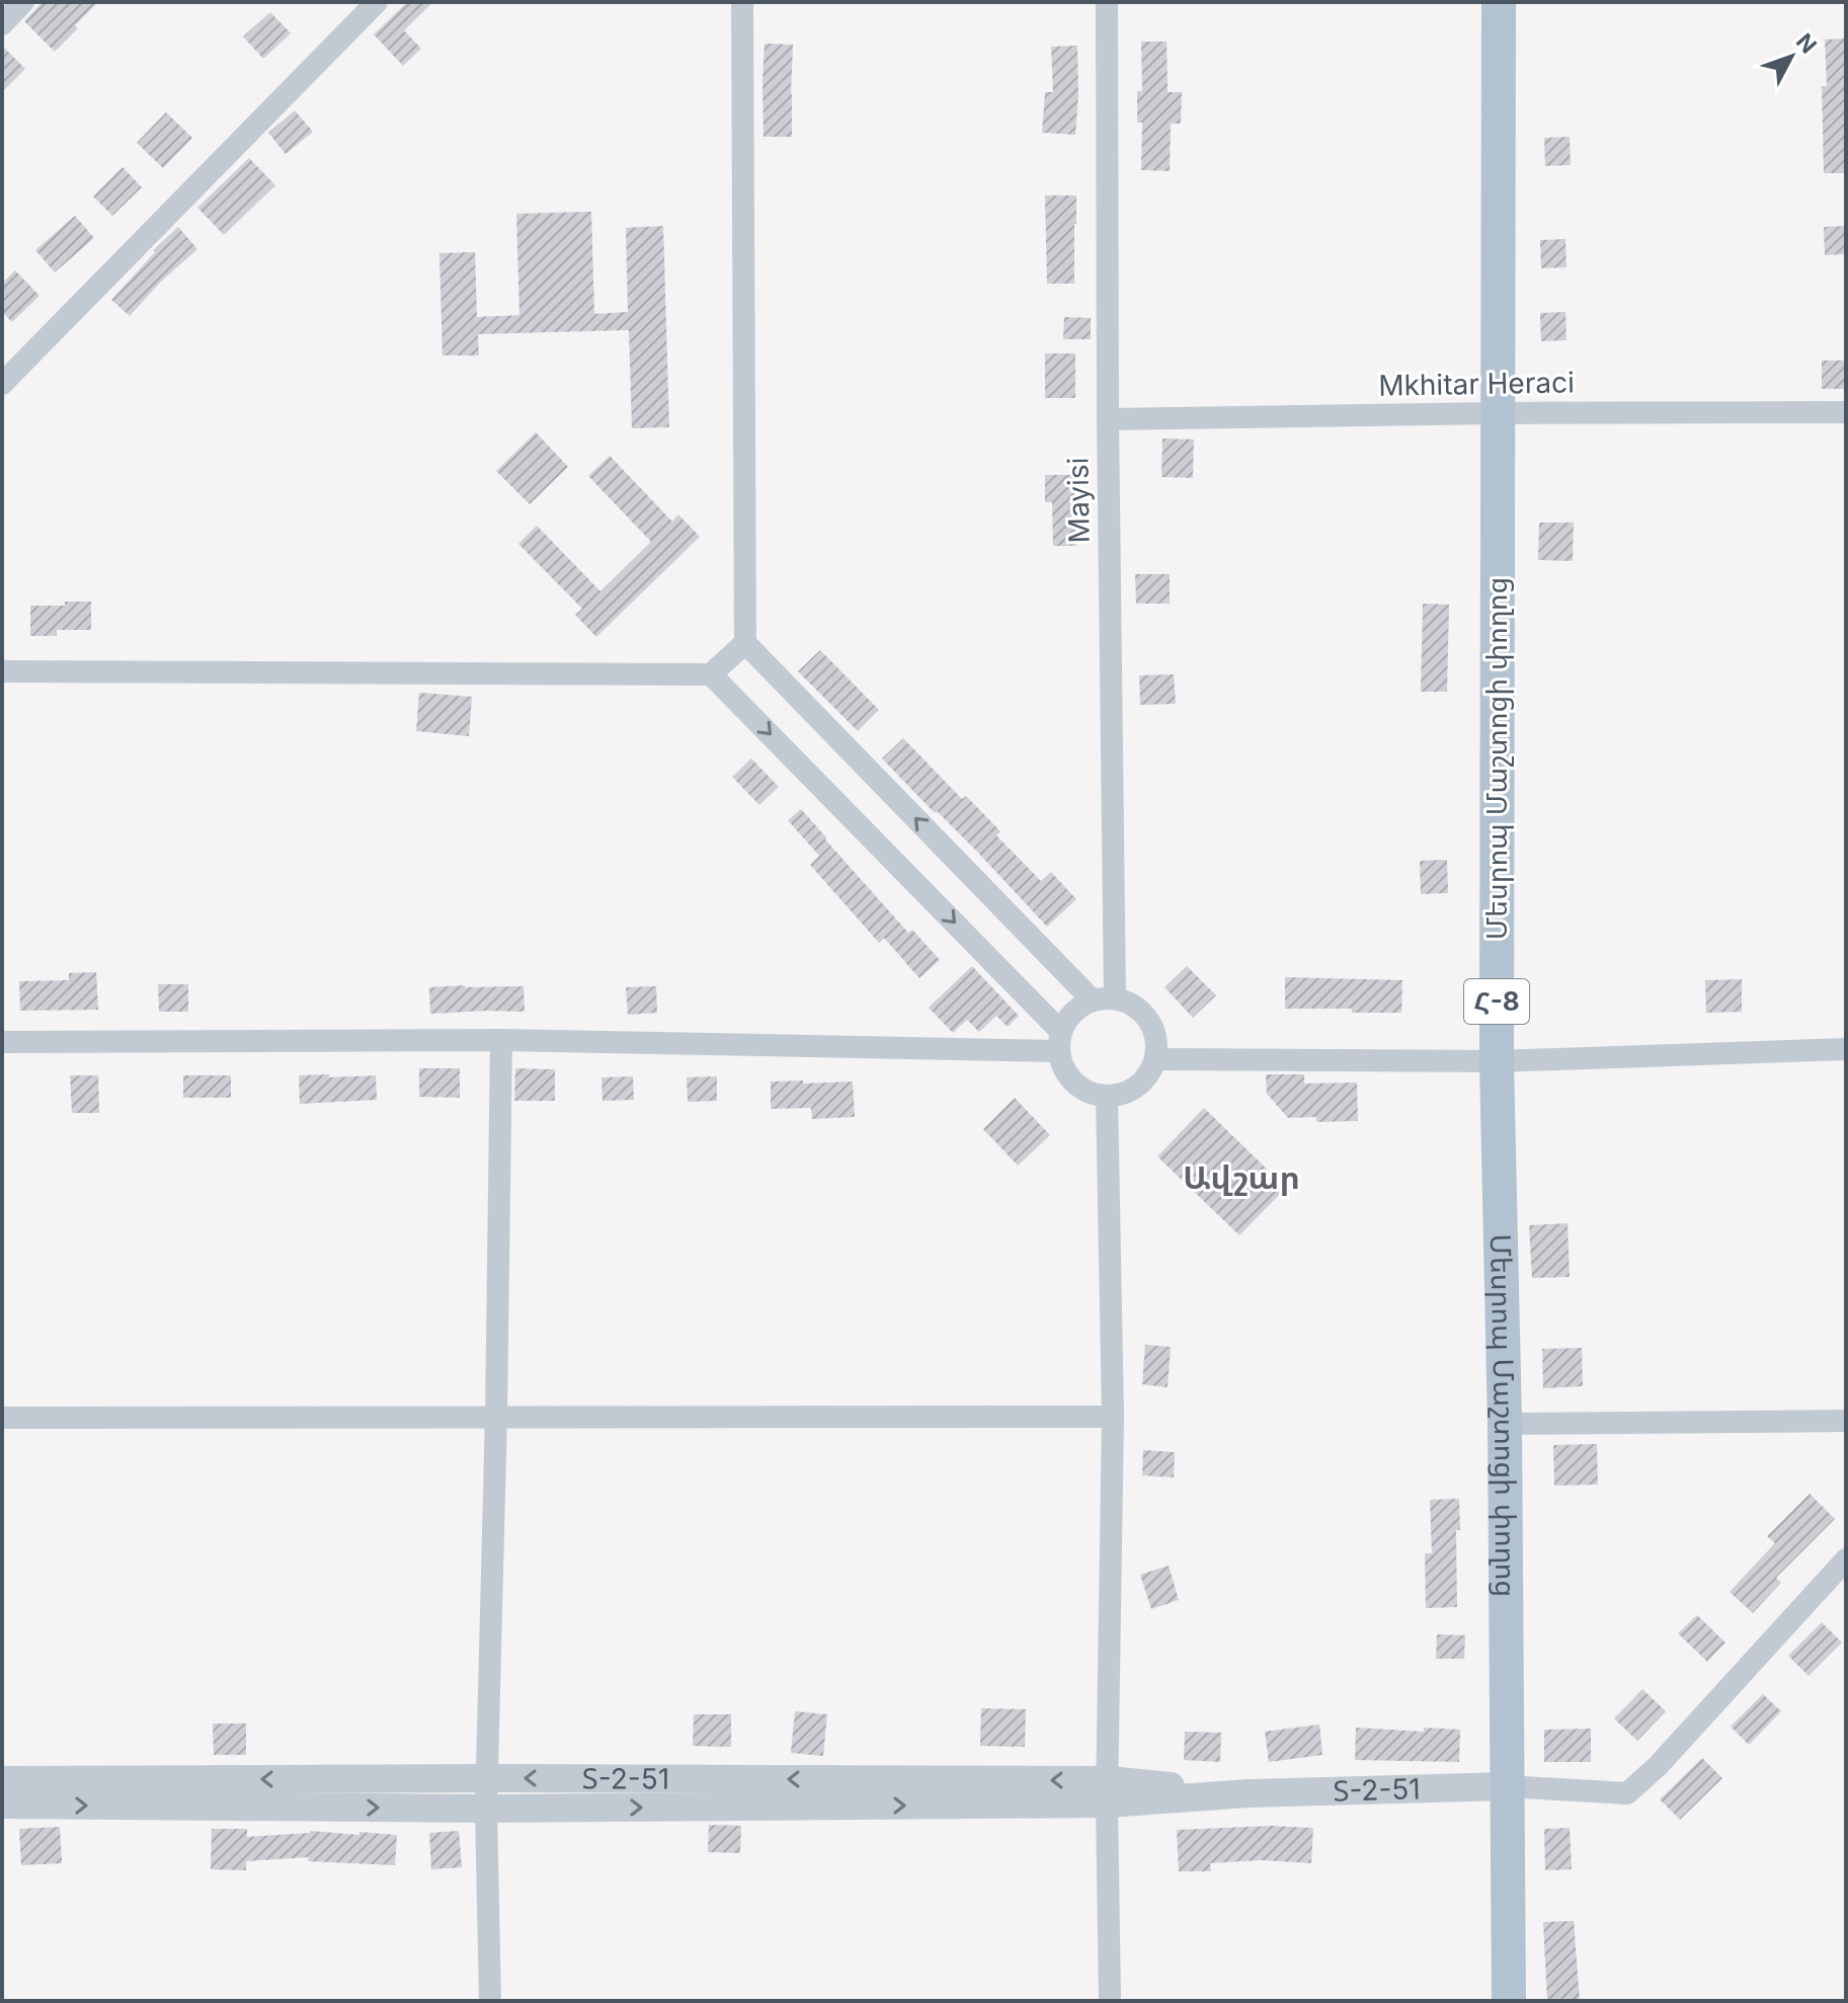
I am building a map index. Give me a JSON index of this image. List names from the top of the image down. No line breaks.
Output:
{"streets":{"main road":["Մեսրոպ Մաշտոցի փողոց","Հ-8"],"street":["Mkhitar Heraci","Mayisi","Տ-2-51"]},"crossings":[["Mkhitar Heraci","Mayisi"],["Mkhitar Heraci","Մեսրոպ Մաշտոցի փողոց"],["Մեսրոպ Մաշտոցի փողոց","Տ-2-51"]],"districts":["Ավշար"],"north":"top right"}
